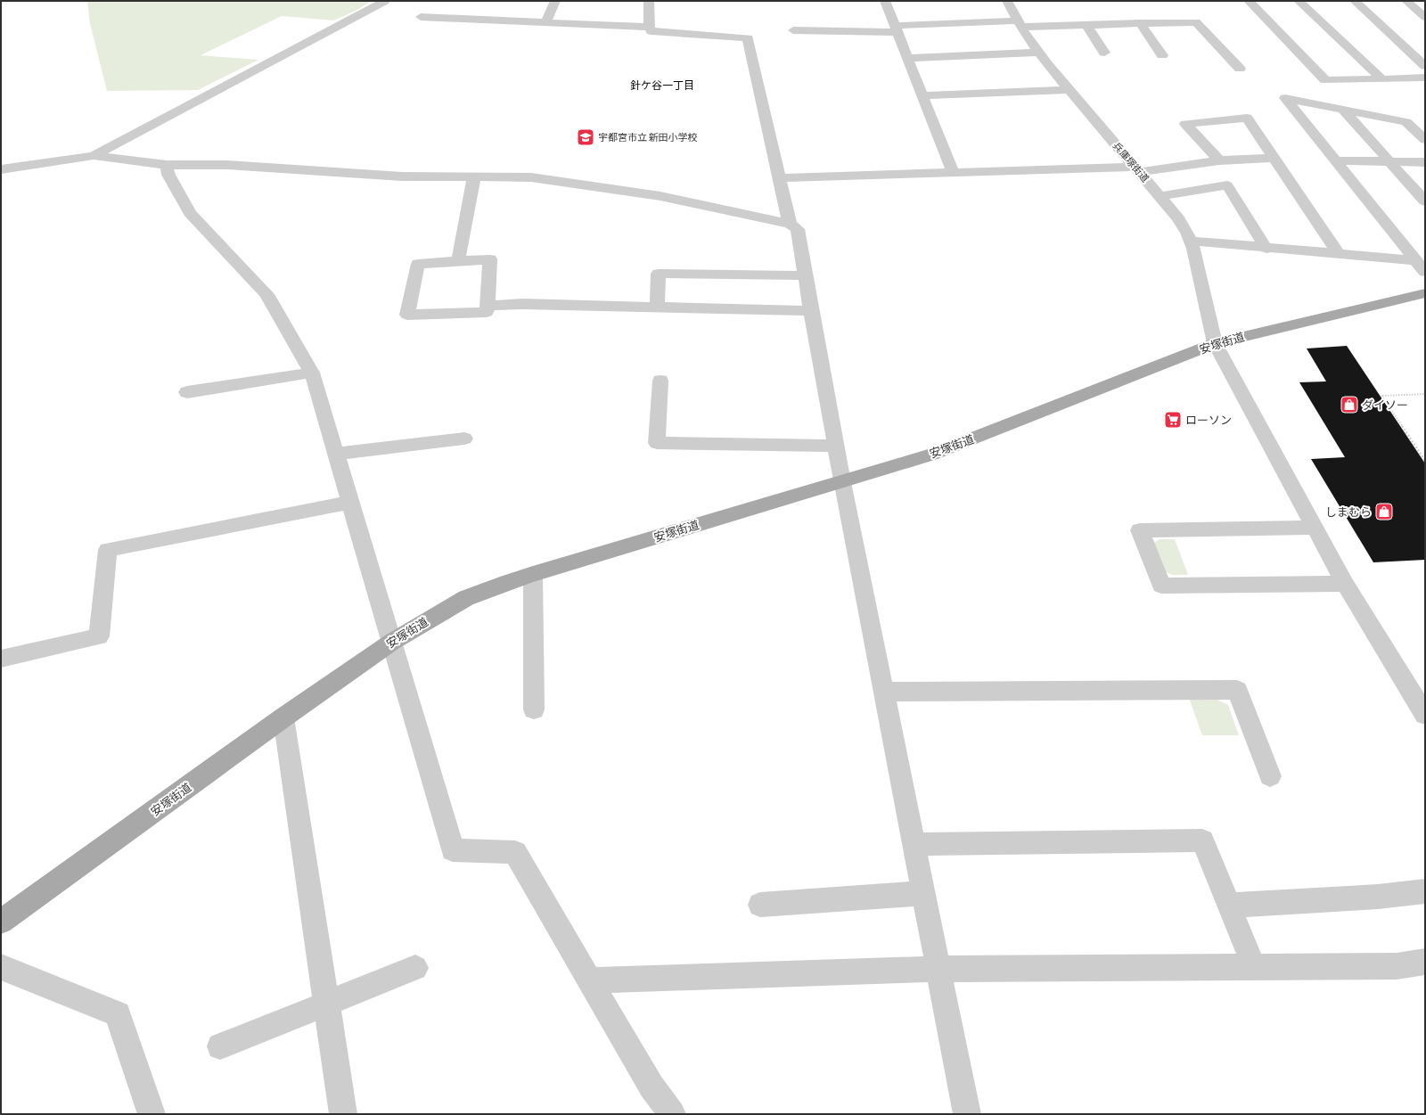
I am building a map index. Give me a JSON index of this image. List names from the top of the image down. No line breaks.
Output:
{"streets":{"main road":["安塚街道"],"street":["兵庫塚街道"]},"crossings":[["兵庫塚街道","安塚街道"]],"districts":["針ケ谷一丁目"],"places":{"school or university":["宇都宮市立 新田小学校"],"shop":["ダイソー","しまむら"],"supermarket":["ローソン"]}}
